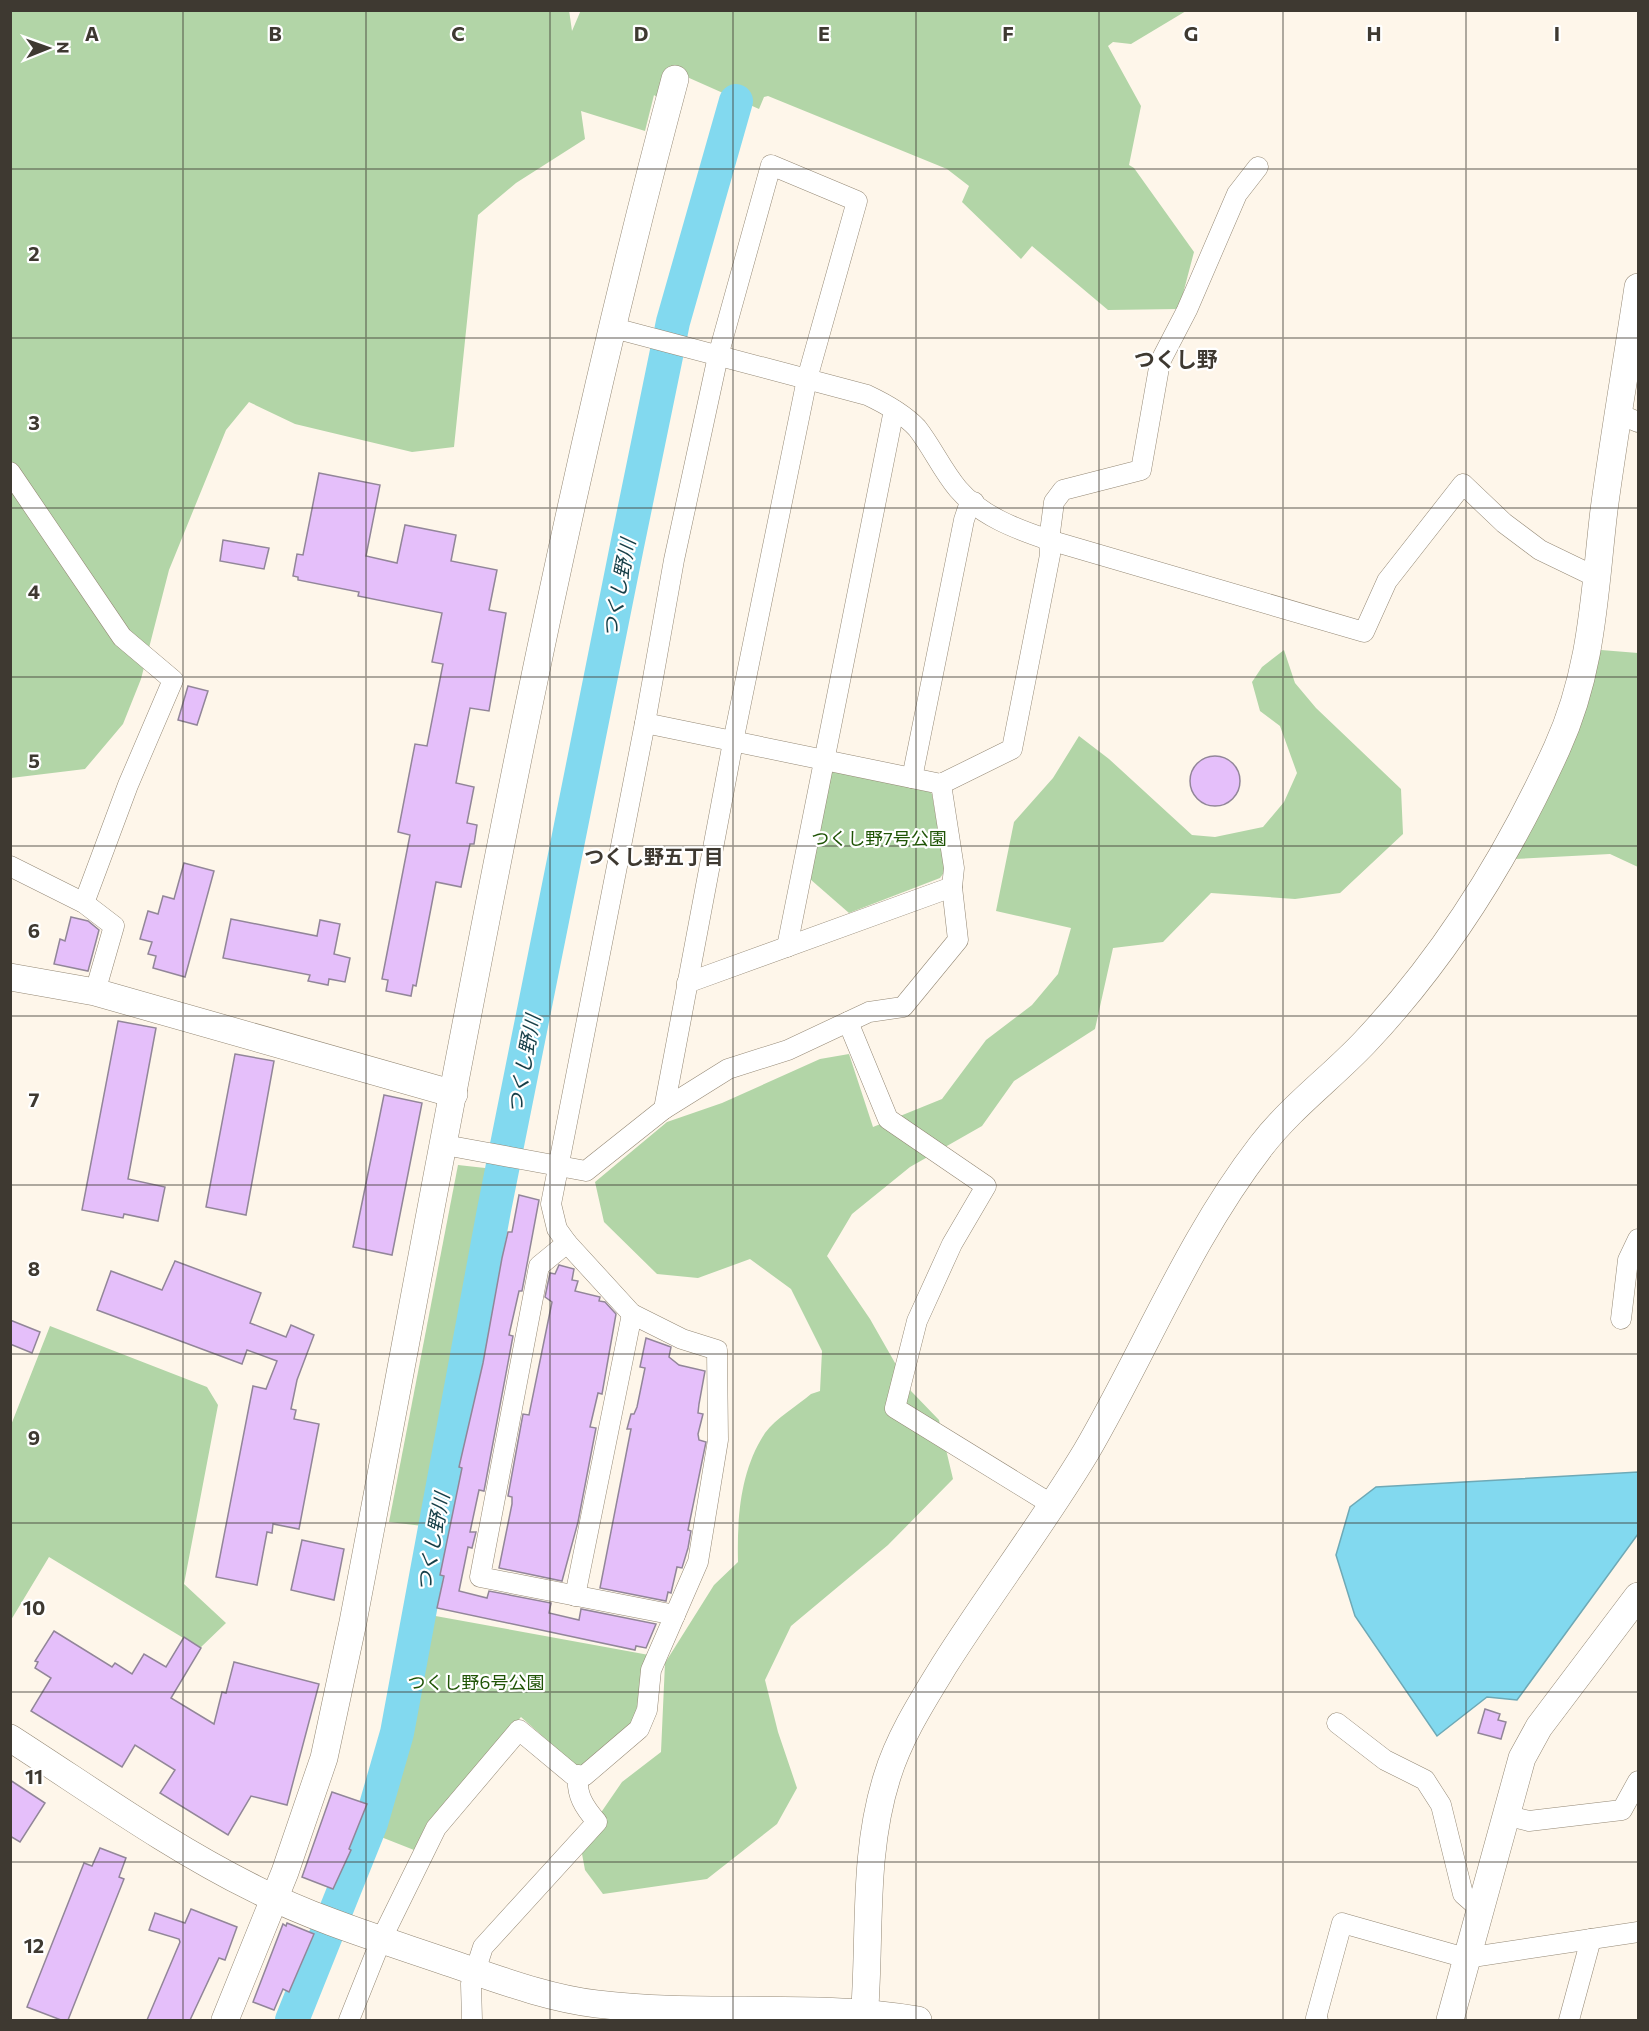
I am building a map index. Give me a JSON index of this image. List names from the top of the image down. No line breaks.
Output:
{"districts":["つくし野","つくし野五丁目"],"water":["つくし野川"],"parks":["つくし野7号公園","つくし野6号公園"],"north":"right","grid":{"columns":["A","B","C","D","E","F","G","H","I"],"rows":["2","3","4","5","6","7","8","9","10","11","12"]}}
